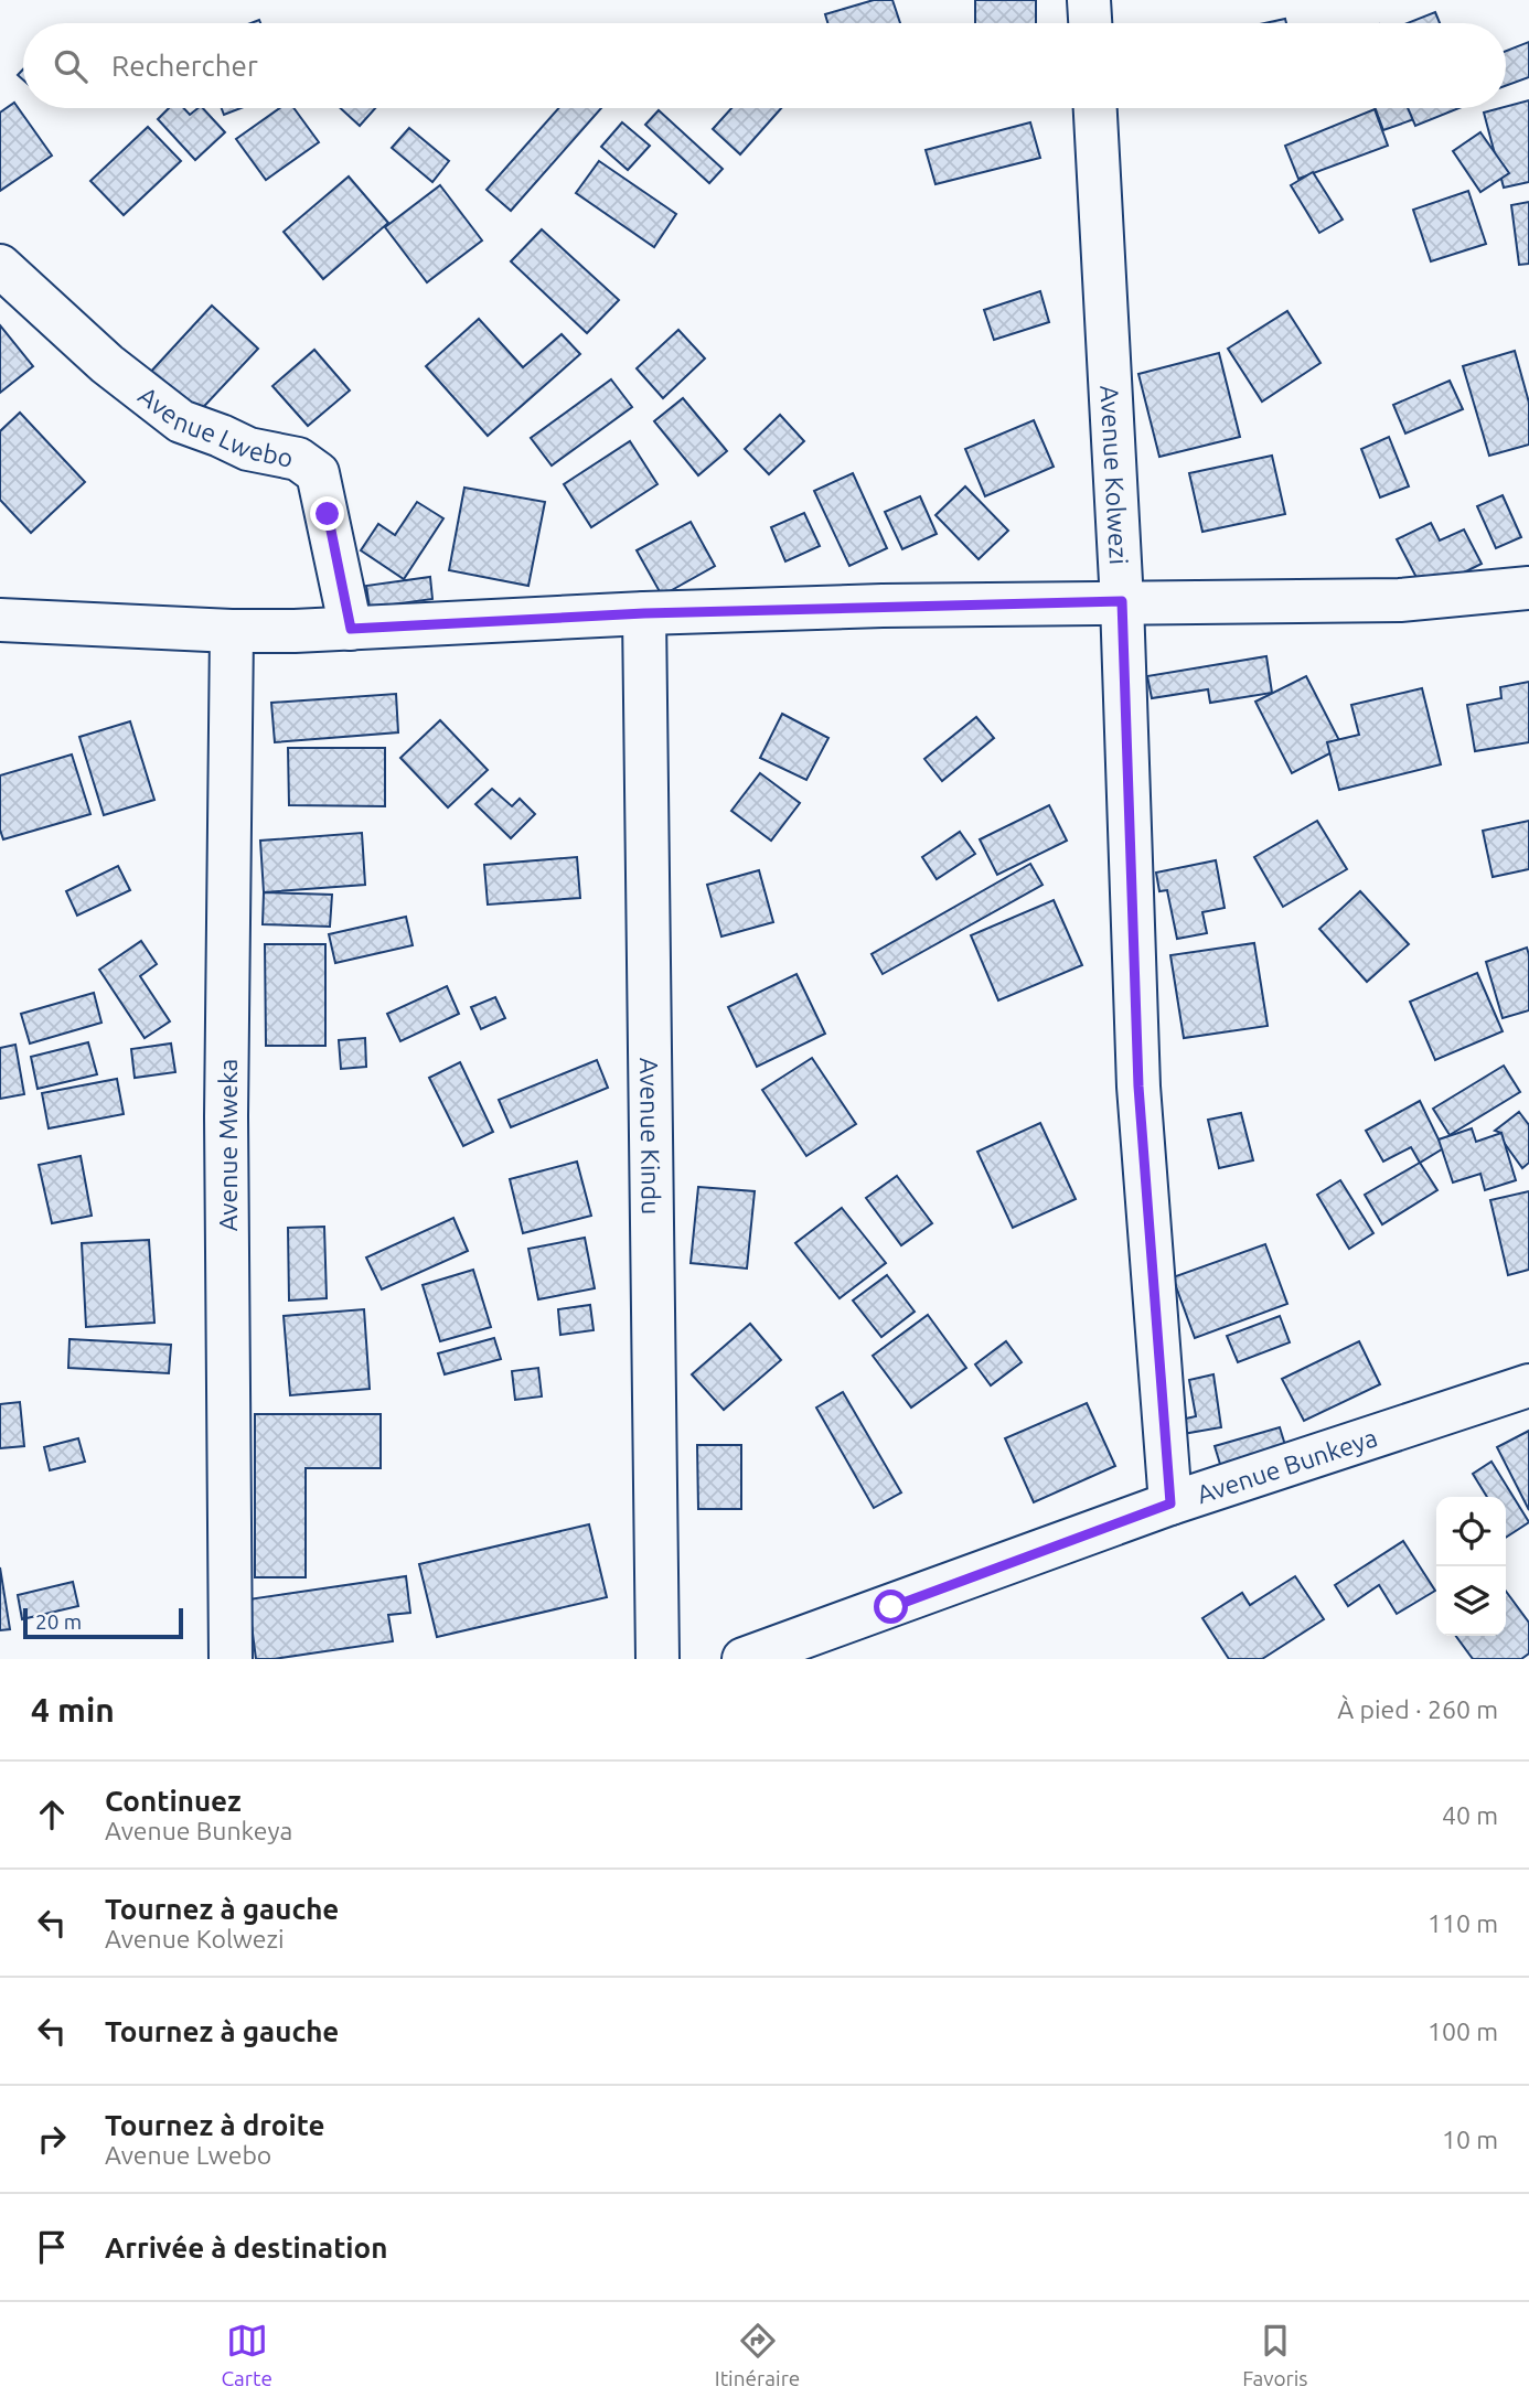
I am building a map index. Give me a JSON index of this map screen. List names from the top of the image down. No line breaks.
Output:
{"streets":{"street":["Avenue Lwebo","Avenue Kolwezi","Avenue Kindu","Avenue Mweka","Avenue Bunkeya"]},"crossings":[["Avenue Kolwezi","Avenue Bunkeya"]],"scale_bar":"20 m","page":{"search":"Rechercher","scale":"20 m","heading":["4 min","À pied · 260 m"],"list":[["Continuez","Avenue Bunkeya","40 m"],["Tournez à gauche","Avenue Kolwezi","110 m"],["Tournez à gauche","100 m"],["Tournez à droite","Avenue Lwebo","10 m"],"Arrivée à destination"],"nav":["Carte","Itinéraire","Favoris"]}}
